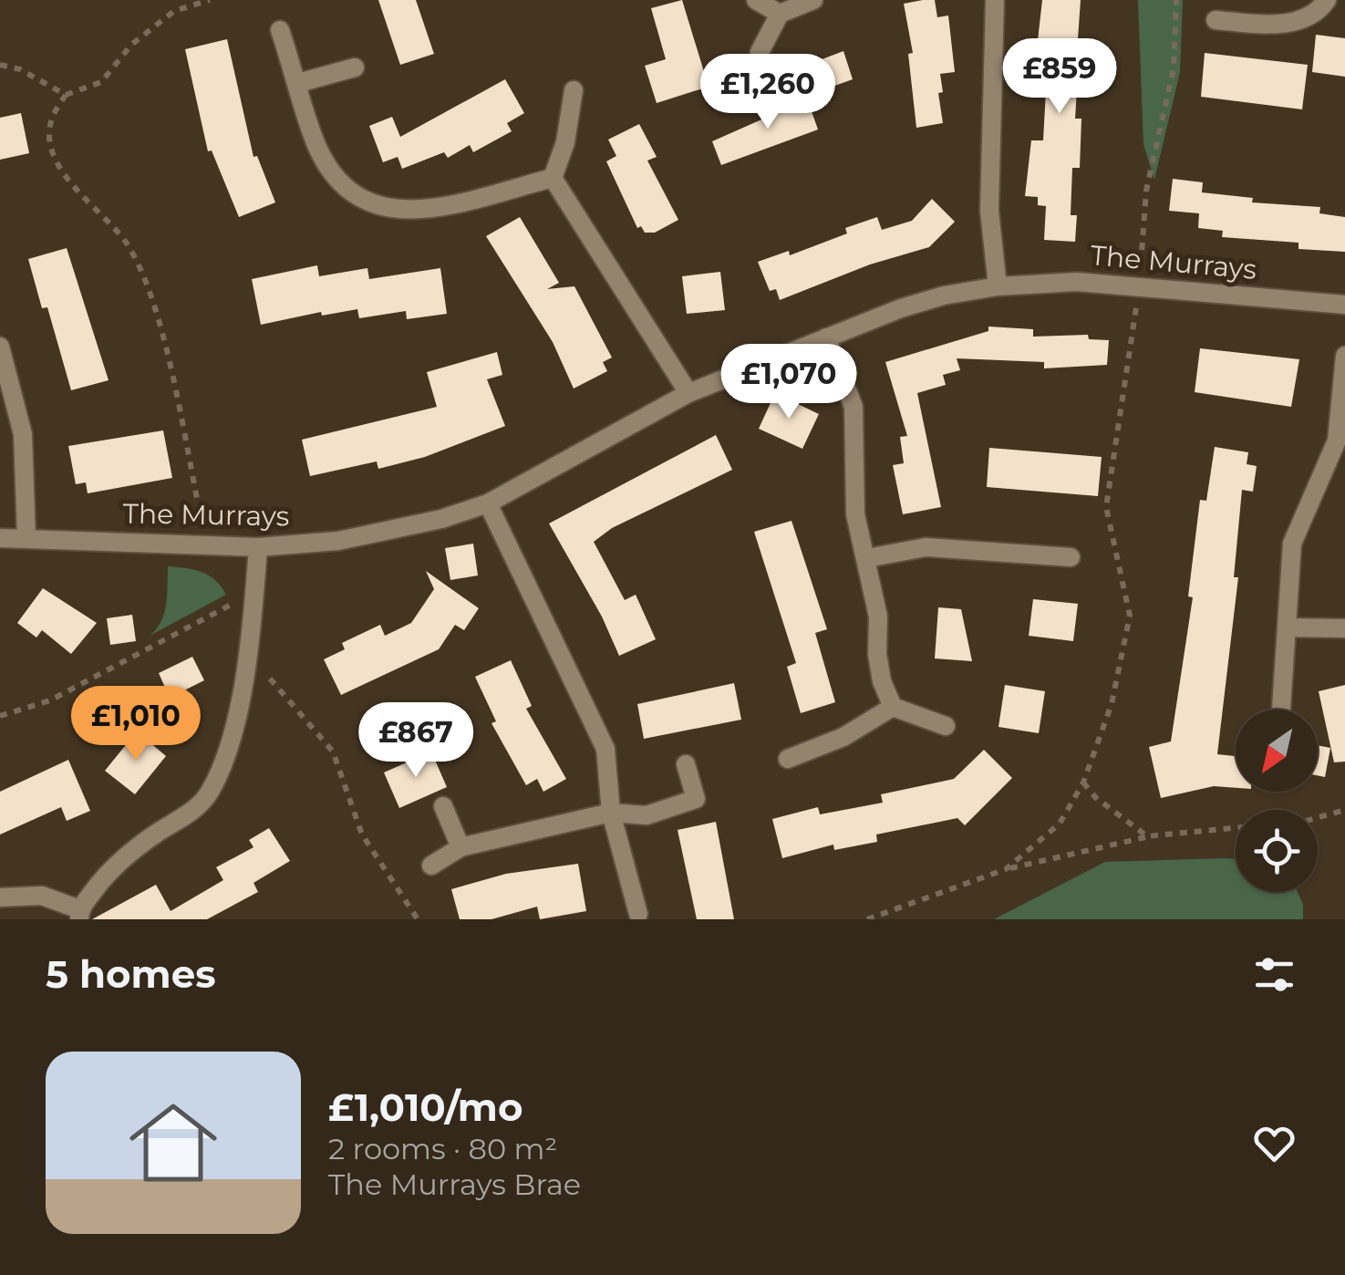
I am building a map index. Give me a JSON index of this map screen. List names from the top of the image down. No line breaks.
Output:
{"streets":{"street":["The Murrays"]},"north":"bottom left","page":{"price":["£859","£1,260","£1,070","£1,010","£867"],"heading":"5 homes","list":[{"name":"£1,010/mo","note":"2 rooms · 80 m² · The Murrays Brae"}]}}
